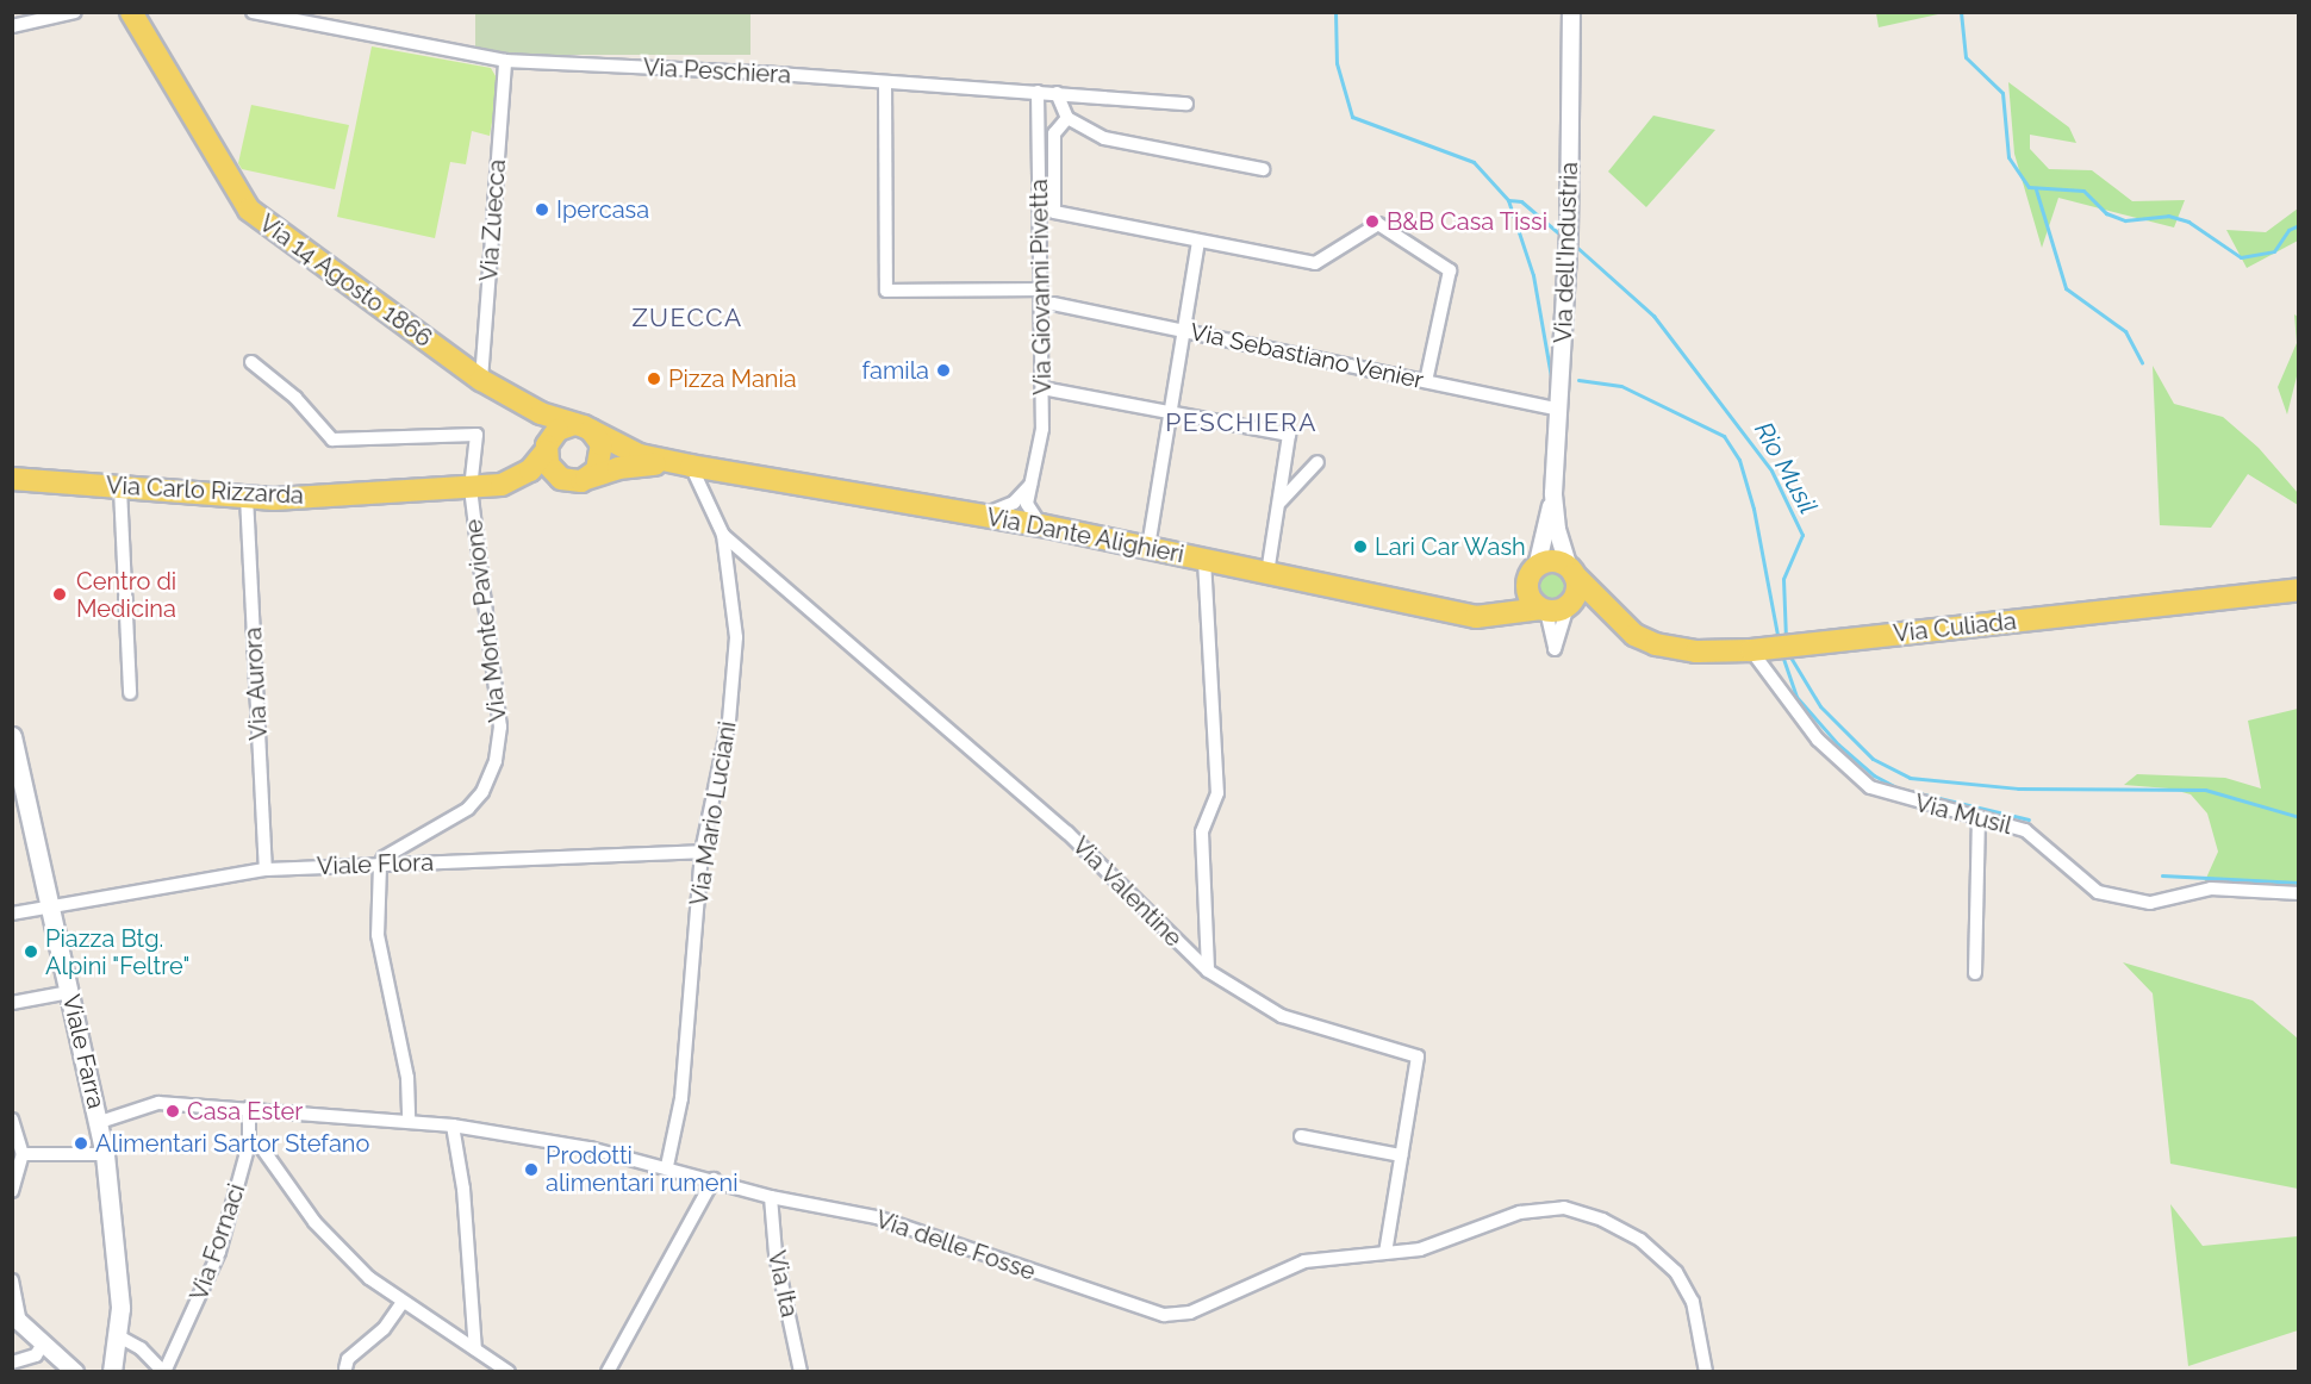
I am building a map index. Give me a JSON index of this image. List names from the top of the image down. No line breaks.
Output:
{"streets":{"main road":["Via 14 Agosto 1866","Via Carlo Rizzarda","Via Dante Alighieri","Via Culiada","Viale Farra"],"street":["Via Peschiera","Via Zuecca","Via dell'Industria","Via Giovanni Pivetta","Via Sebastiano Venier","Via Monte Pavione","Via Aurora","Via Mario Luciani","Via Musil","Viale Flora","Via Valentine","Via Fornaci","Via delle Fosse","Via Ita"]},"crossings":[["Via Peschiera","Via Zuecca"],["Via Peschiera","Via Giovanni Pivetta"],["Via Zuecca","Via 14 Agosto 1866"],["Via dell'Industria","Via Sebastiano Venier"],["Via dell'Industria","Via Dante Alighieri"],["Via dell'Industria","Via Culiada"],["Via 14 Agosto 1866","Via Carlo Rizzarda"],["Via 14 Agosto 1866","Via Dante Alighieri"],["Via Carlo Rizzarda","Via Dante Alighieri"],["Via Carlo Rizzarda","Via Monte Pavione"],["Via Carlo Rizzarda","Via Aurora"],["Via Dante Alighieri","Via Culiada"],["Via Dante Alighieri","Via Mario Luciani"],["Via Monte Pavione","Viale Flora"],["Via Culiada","Via Musil"],["Via Aurora","Viale Flora"],["Via Mario Luciani","Viale Flora"],["Via Mario Luciani","Via Valentine"],["Via Mario Luciani","Via delle Fosse"],["Viale Flora","Viale Farra"],["Via Valentine","Via delle Fosse"],["Viale Farra","Via delle Fosse"],["Via Fornaci","Via delle Fosse"],["Via delle Fosse","Via Ita"]],"districts":["ZUECCA","PESCHIERA"],"water":["Rio Musil"],"places":["Ipercasa","B&B Casa Tissi","famila","Pizza Mania","Lari Car Wash","Centro di Medicina","Piazza Btg. Alpini \"Feltre\"","Casa Ester","Alimentari Sartor Stefano","Prodotti alimentari rumeni"]}
